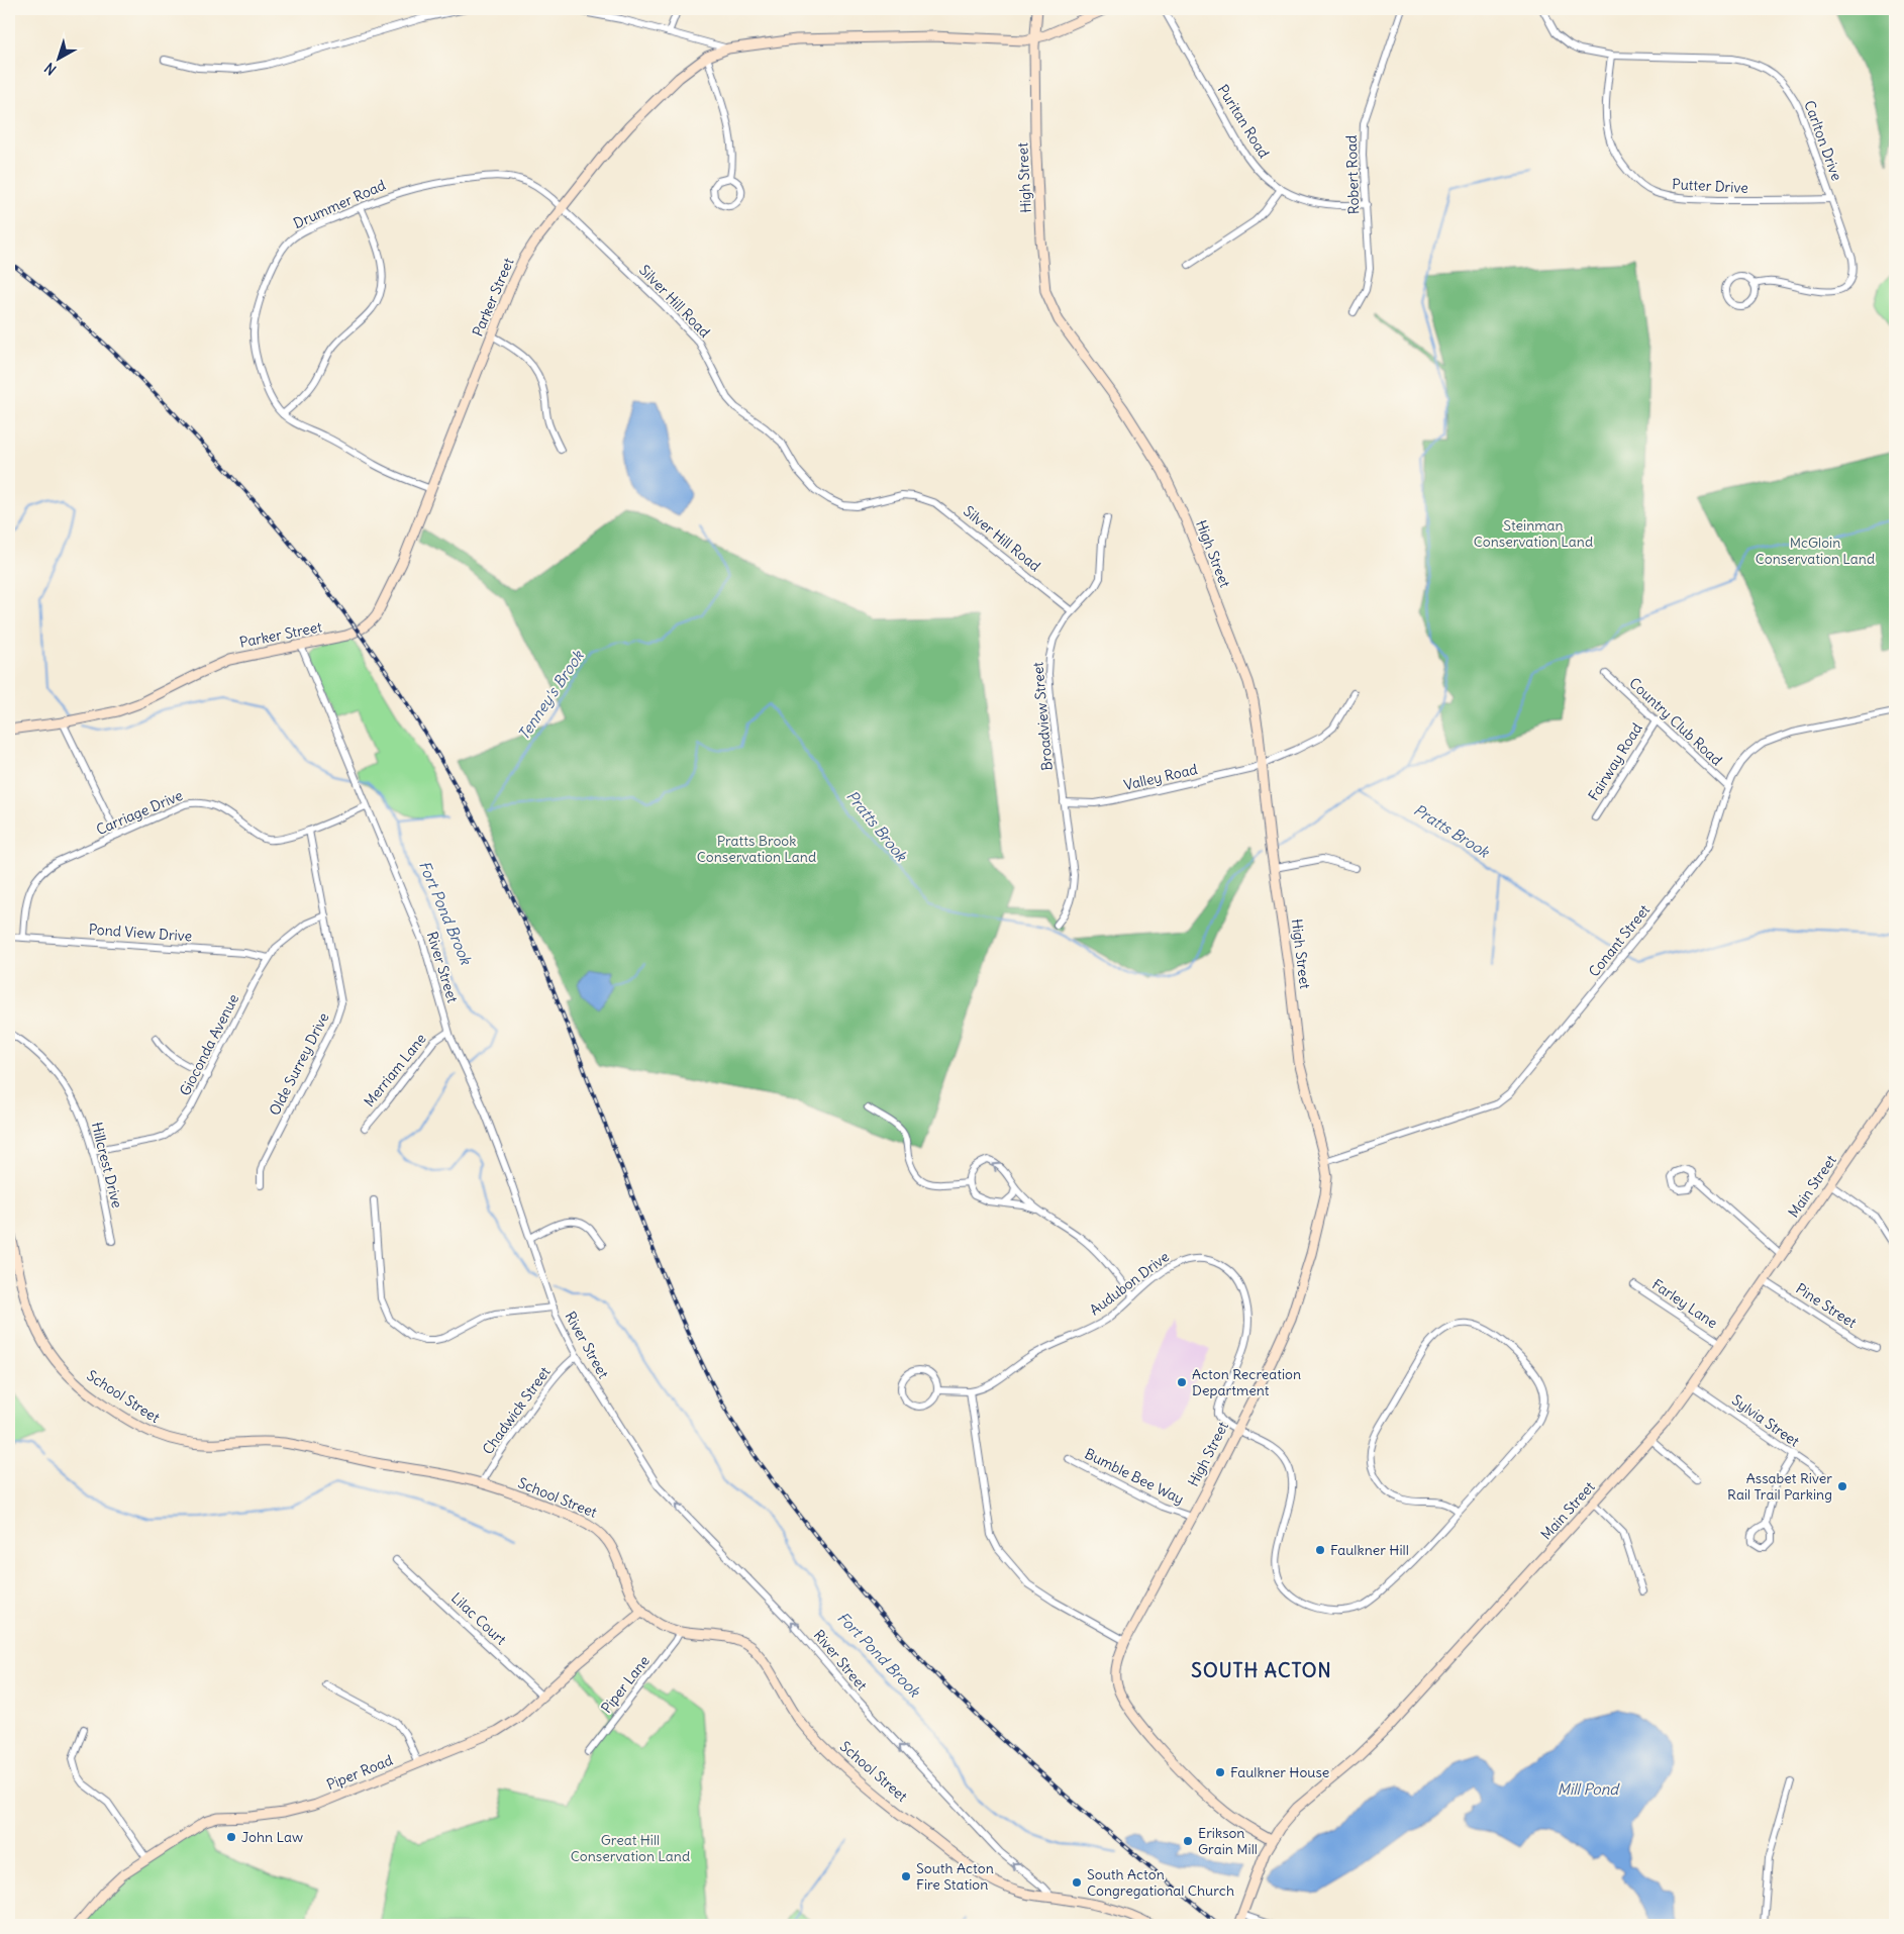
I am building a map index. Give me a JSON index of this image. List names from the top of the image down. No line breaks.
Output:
{"streets":{"street":["Puritan Road","Carlton Drive","Robert Road","High Street","Putter Drive","Drummer Road","Parker Street","Silver Hill Road","Broadview Street","Country Club Road","Fairway Road","Valley Road","Carriage Drive","Pond View Drive","Conant Street","River Street","Gioconda Avenue","Olde Surrey Drive","Merriam Lane","Hillcrest Drive","Main Street","Audubon Drive","Farley Lane","Pine Street","School Street","Chadwick Street","Sylvia Street","Bumble Bee Way","Lilac Court","Piper Lane","Piper Road"]},"crossings":[["Puritan Road","Robert Road"],["Carlton Drive","Putter Drive"],["High Street","Parker Street"],["High Street","Valley Road"],["High Street","Conant Street"],["High Street","Main Street"],["High Street","Audubon Drive"],["High Street","Bumble Bee Way"],["Drummer Road","Parker Street"],["Drummer Road","Silver Hill Road"],["Parker Street","Silver Hill Road"],["Parker Street","River Street"],["Silver Hill Road","Broadview Street"],["Broadview Street","Valley Road"],["Country Club Road","Fairway Road"],["Country Club Road","Conant Street"],["Carriage Drive","Pond View Drive"],["Carriage Drive","River Street"],["Carriage Drive","Olde Surrey Drive"],["Pond View Drive","Gioconda Avenue"],["River Street","Merriam Lane"],["River Street","School Street"],["River Street","Chadwick Street"],["Gioconda Avenue","Olde Surrey Drive"],["Gioconda Avenue","Hillcrest Drive"],["Main Street","Farley Lane"],["Main Street","Pine Street"],["Main Street","Sylvia Street"],["School Street","Chadwick Street"],["School Street","Piper Lane"],["School Street","Piper Road"],["Lilac Court","Piper Road"]],"one_way":["River Street"],"districts":["SOUTH ACTON"],"water":["Tenney's Brook","Pratts Brook","Fort Pond Brook","Mill Pond"],"parks":["Steinman Conservation Land","McGloin Conservation Land","Pratts Brook Conservation Land","Great Hill Conservation Land"],"places":["Acton Recreation Department","Assabet River Rail Trail Parking","Faulkner Hill","Faulkner House","John Law","Erikson Grain Mill","South Acton Fire Station","South Acton Congregational Church"],"north":"bottom left"}
